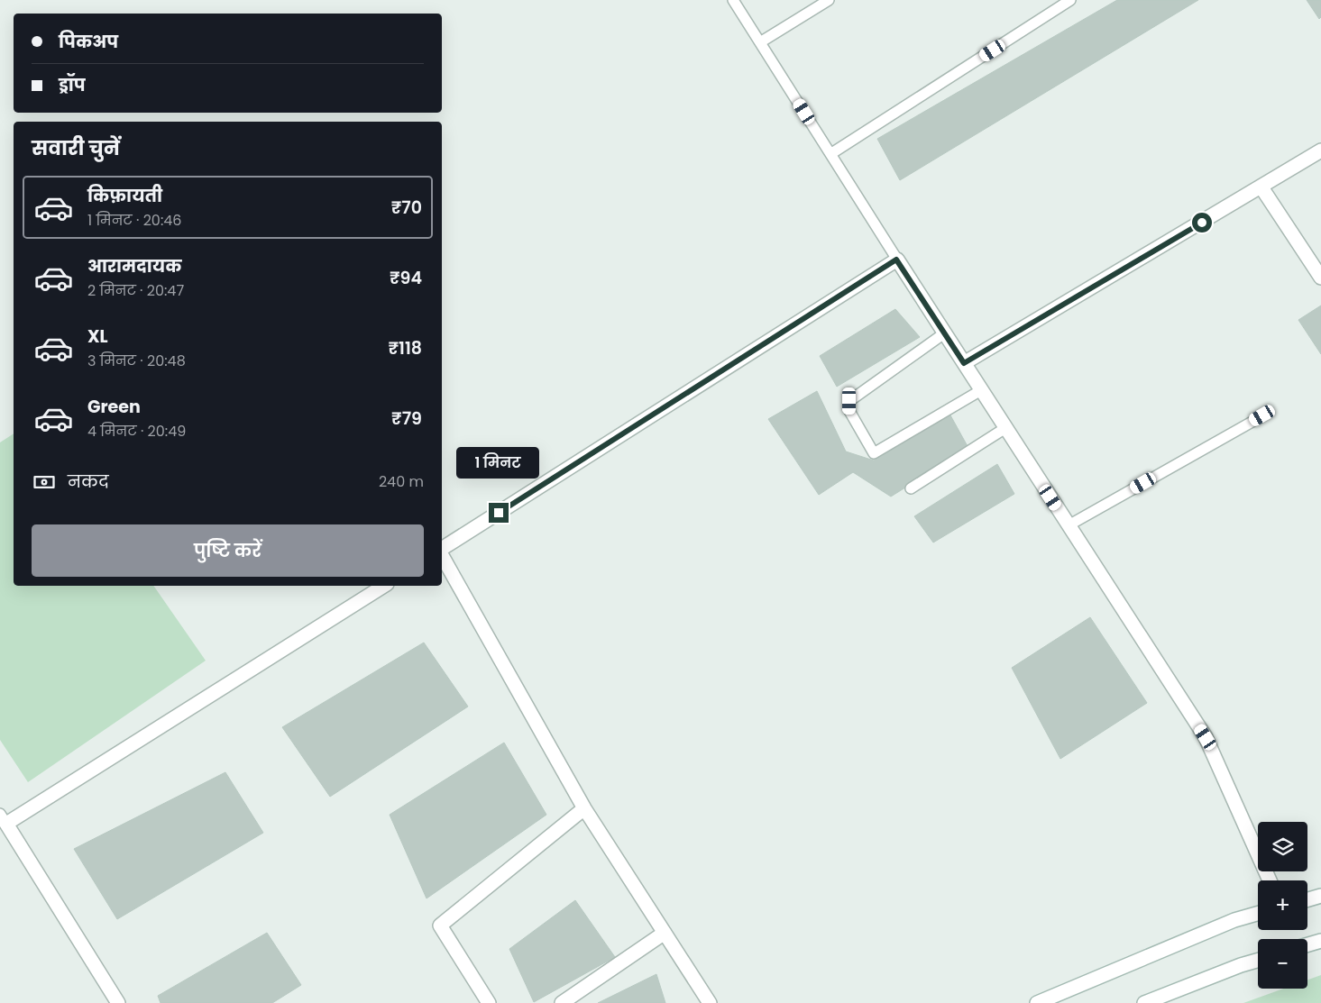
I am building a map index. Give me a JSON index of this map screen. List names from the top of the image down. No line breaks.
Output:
{"page":{"banner":["पिकअप","ड्रॉप"],"heading":"सवारी चुनें","list":[{"name":"किफ़ायती","note":"1 मिनट · 20:46","value":"₹70"},{"name":"आरामदायक","note":"2 मिनट · 20:47","value":"₹94"},{"name":"XL","note":"3 मिनट · 20:48","value":"₹118"},{"name":"Green","note":"4 मिनट · 20:49","value":"₹79"}],"bubble":"1 मिनट","pay":["नकद","240 m"],"buttons":"पुष्टि करें","map_buttons":["+","−"]}}
